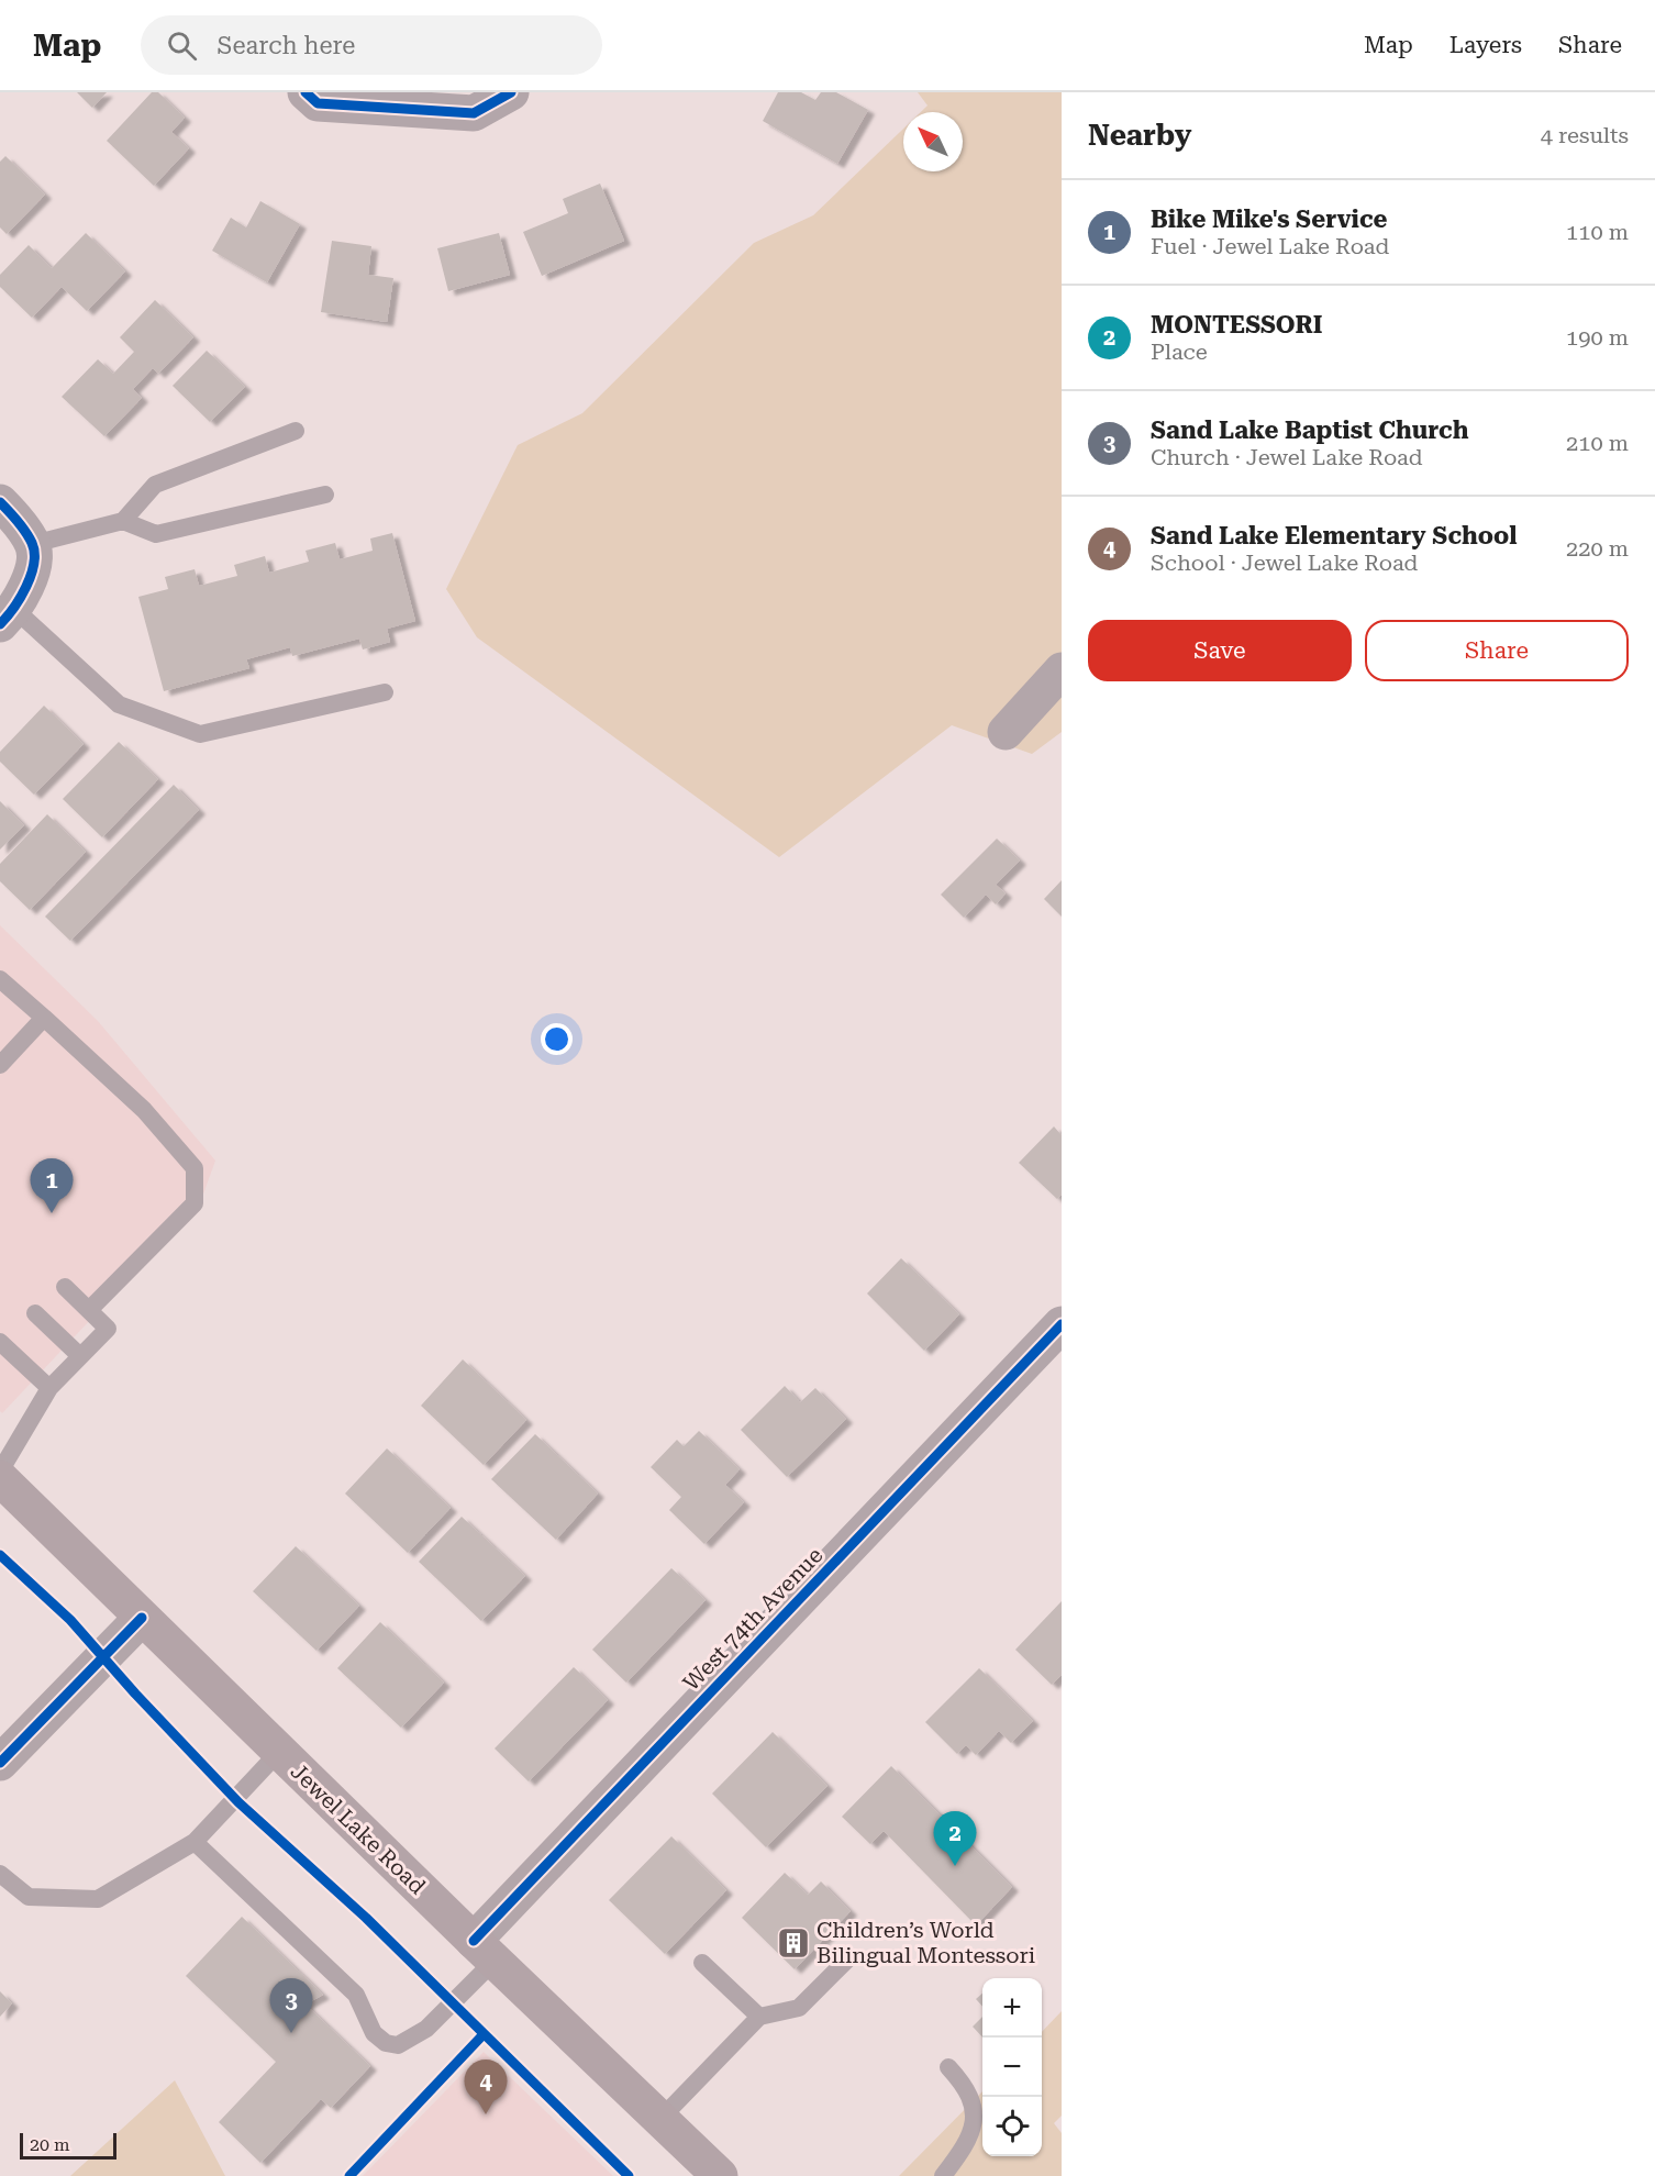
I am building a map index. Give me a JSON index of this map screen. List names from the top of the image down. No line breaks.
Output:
{"streets":{"main road":["Jewel Lake Road"],"street":["West 74th Avenue"]},"crossings":[["West 74th Avenue","Jewel Lake Road"]],"places":{"building":["Children’s World Bilingual Montessori"]},"scale_bar":"20 m","north":"top left","page":{"header":"Map","search":"Search here","nav":["Map","Layers","Share"],"heading":["Nearby","4 results"],"list":[{"mark":"1","name":"Bike Mike's Service","note":"Fuel · Jewel Lake Road","value":"110 m"},{"mark":"2","name":"MONTESSORI","note":"Place","value":"190 m"},{"mark":"3","name":"Sand Lake Baptist Church","note":"Church · Jewel Lake Road","value":"210 m"},{"mark":"4","name":"Sand Lake Elementary School","note":"School · Jewel Lake Road","value":"220 m"}],"buttons":["Save","Share"],"pins":["1","2","3","4"],"map_buttons":["+","−"],"scale":"20 m"}}
